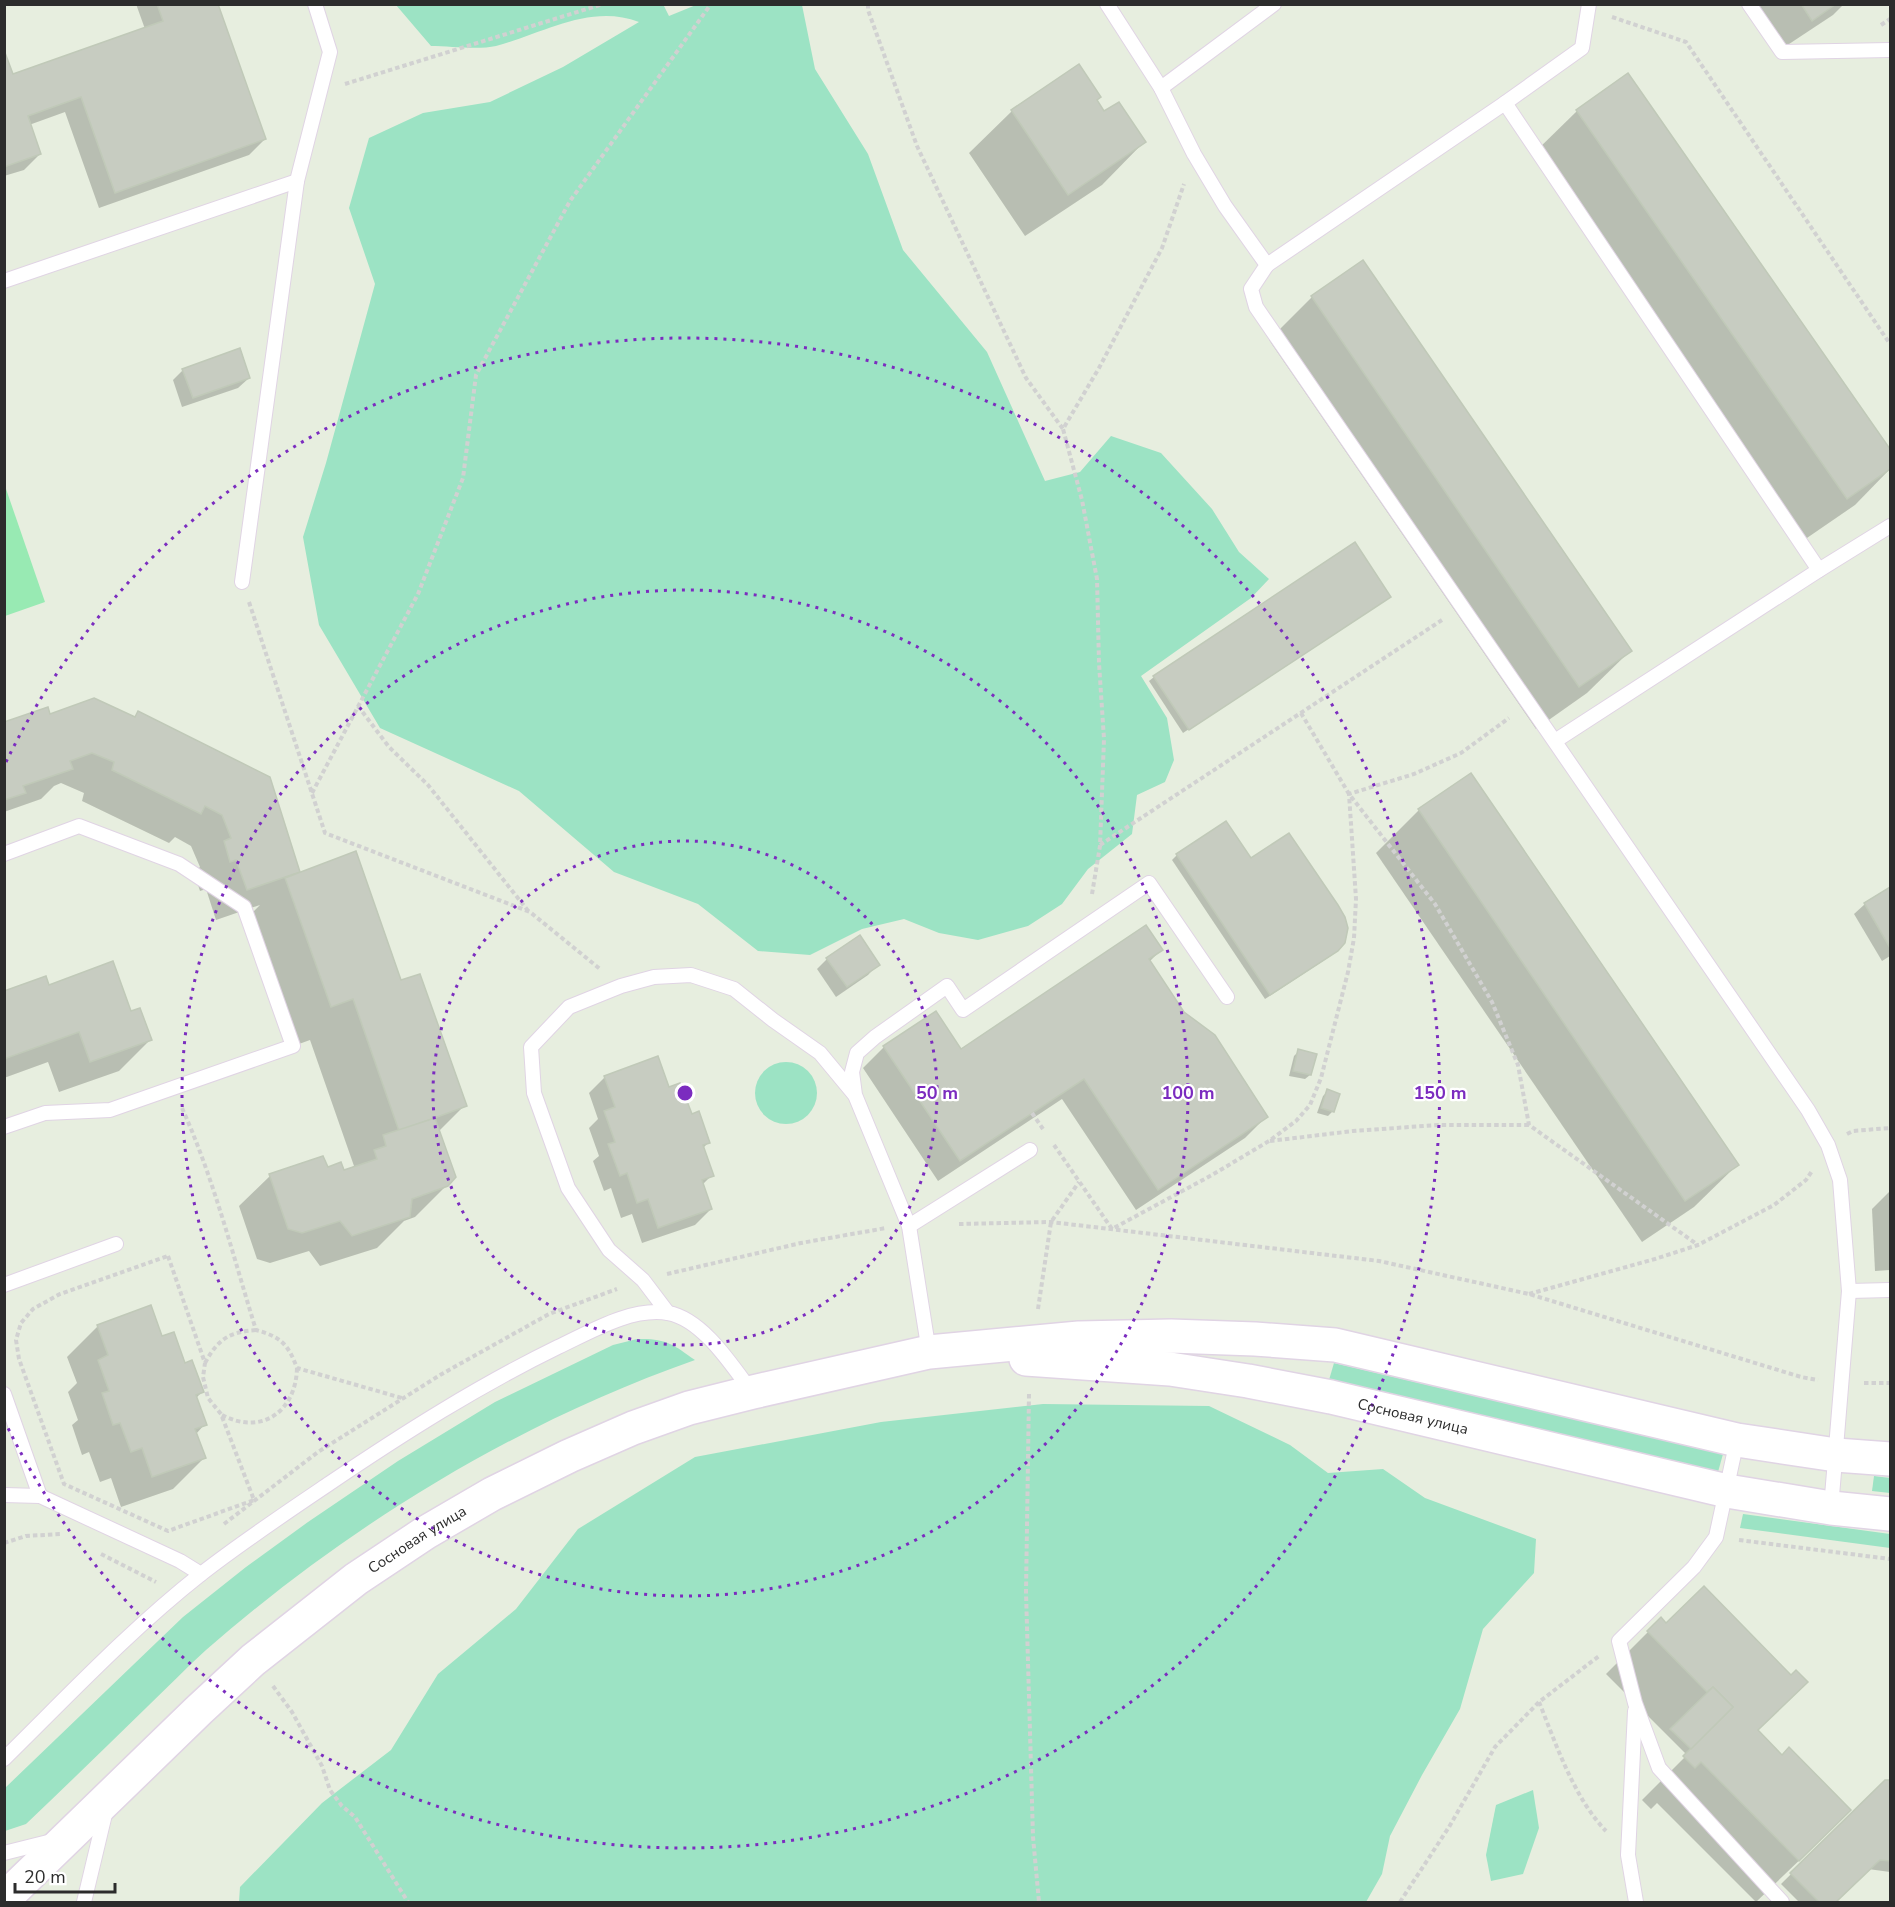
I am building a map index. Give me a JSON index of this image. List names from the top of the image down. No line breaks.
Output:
{"streets":{"street":["Сосновая улица"]},"scale_bar":"20 m","rings":["50 m","100 m","150 m"]}
